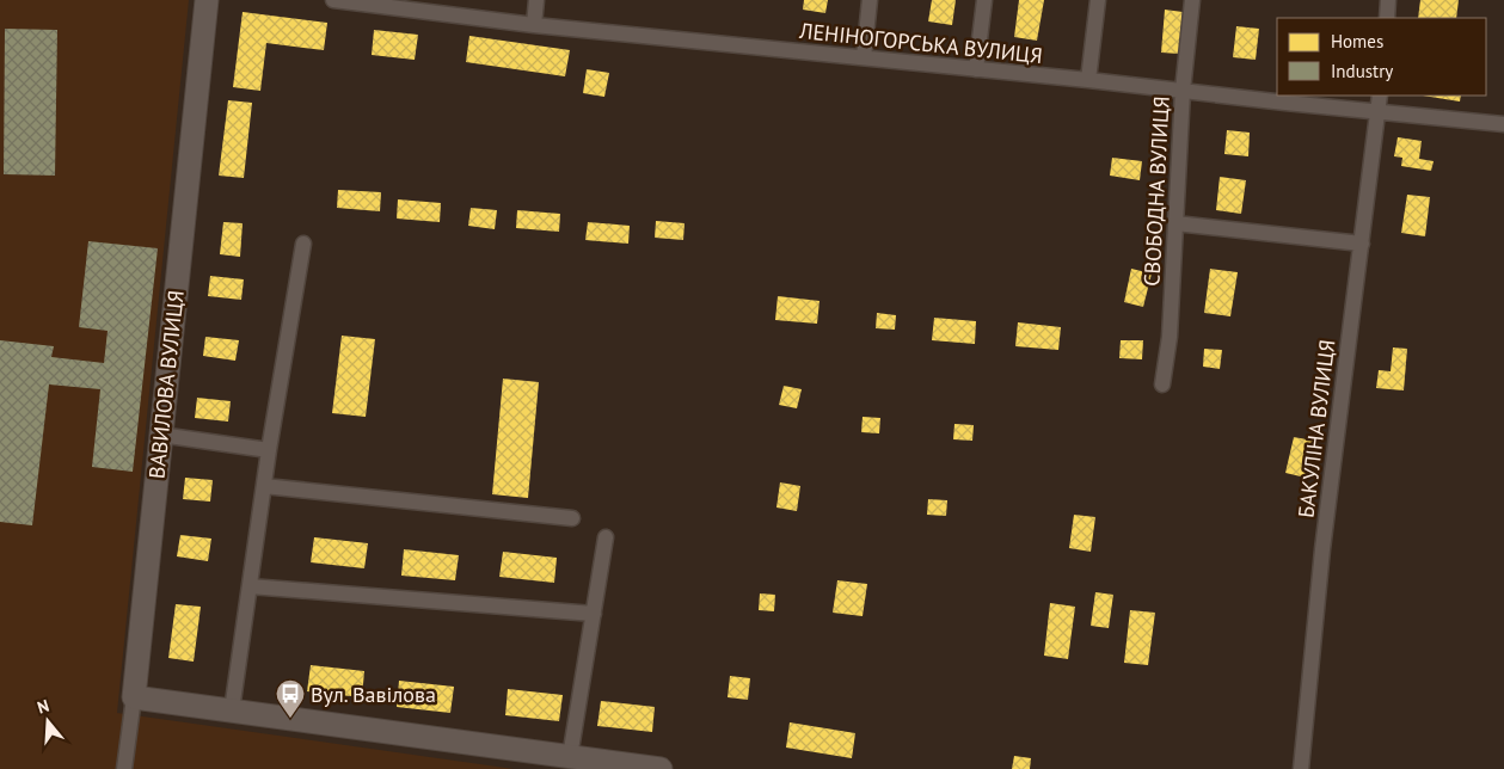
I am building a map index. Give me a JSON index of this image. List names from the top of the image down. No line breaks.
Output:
{"streets":{"street":["ЛЕНІНОГОРСЬКА ВУЛИЦЯ","СВОБОДНА ВУЛИЦЯ","ВАВИЛОВА ВУЛИЦЯ","БАКУЛІНА ВУЛИЦЯ"]},"crossings":[["ЛЕНІНОГОРСЬКА ВУЛИЦЯ","СВОБОДНА ВУЛИЦЯ"],["ЛЕНІНОГОРСЬКА ВУЛИЦЯ","БАКУЛІНА ВУЛИЦЯ"]],"places":{"bus stop":["Вул. Вавілова"]},"legend":["Homes","Industry"],"north":"top"}
